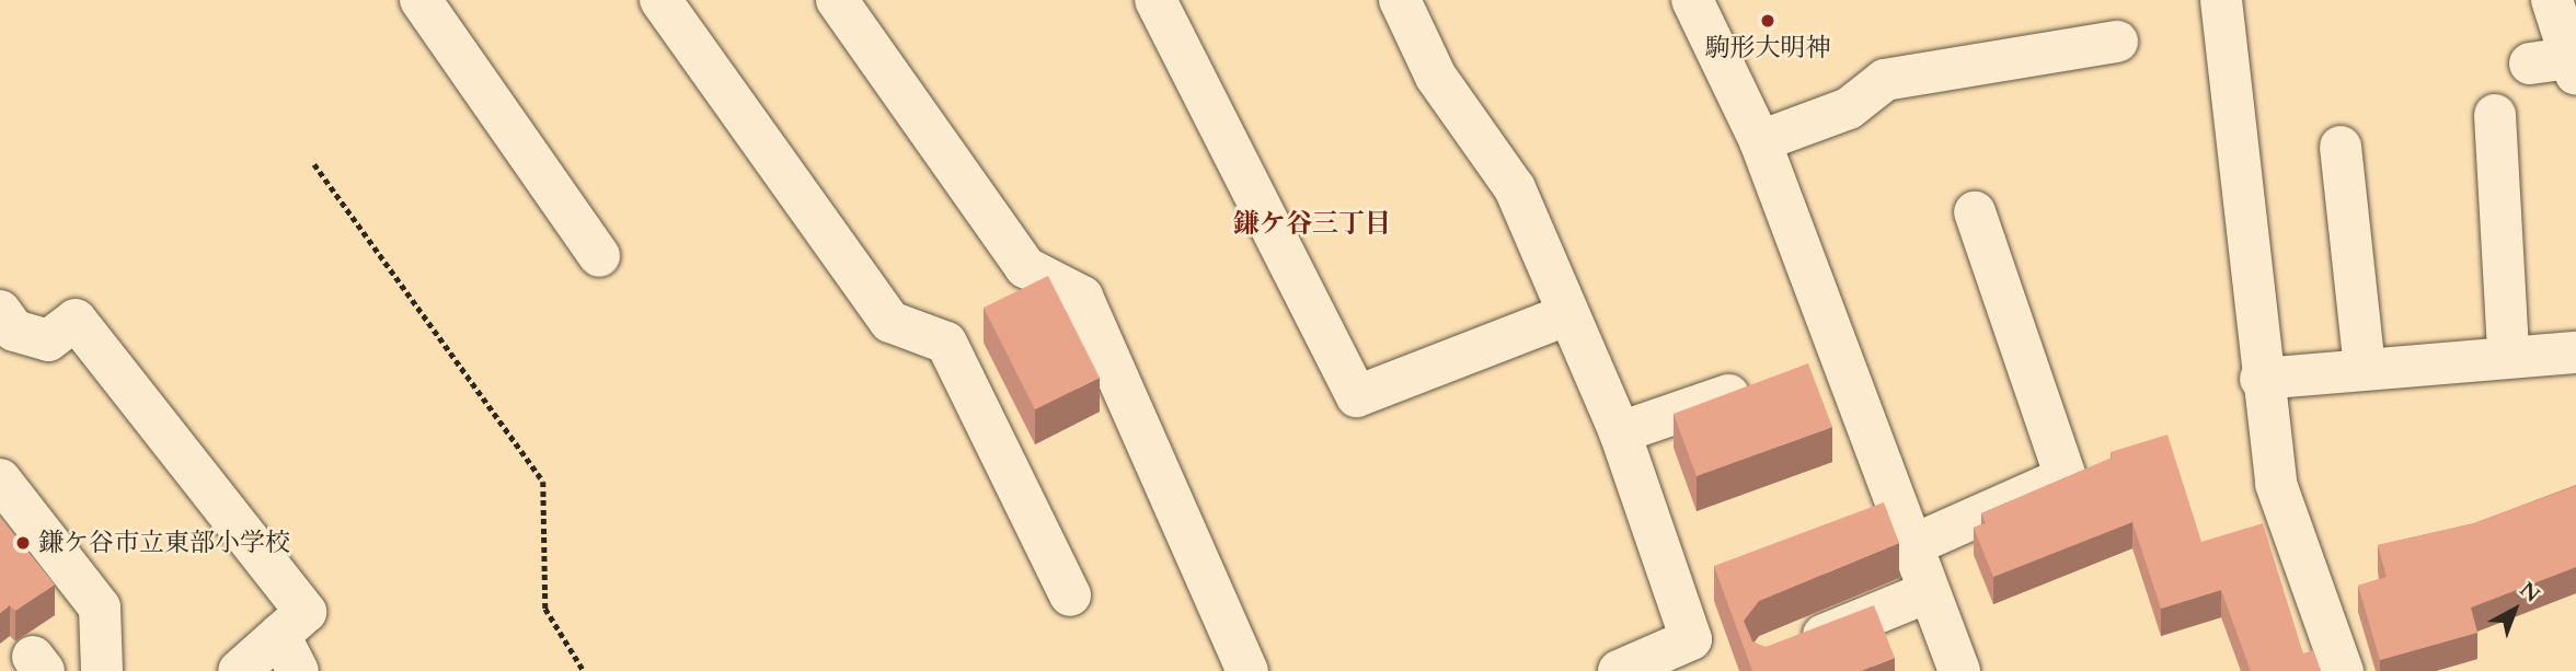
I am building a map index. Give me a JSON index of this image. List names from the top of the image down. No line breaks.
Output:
{"districts":["鎌ケ谷三丁目"],"places":["駒形大明神","鎌ケ谷市立東部小学校"],"north":"top right"}
